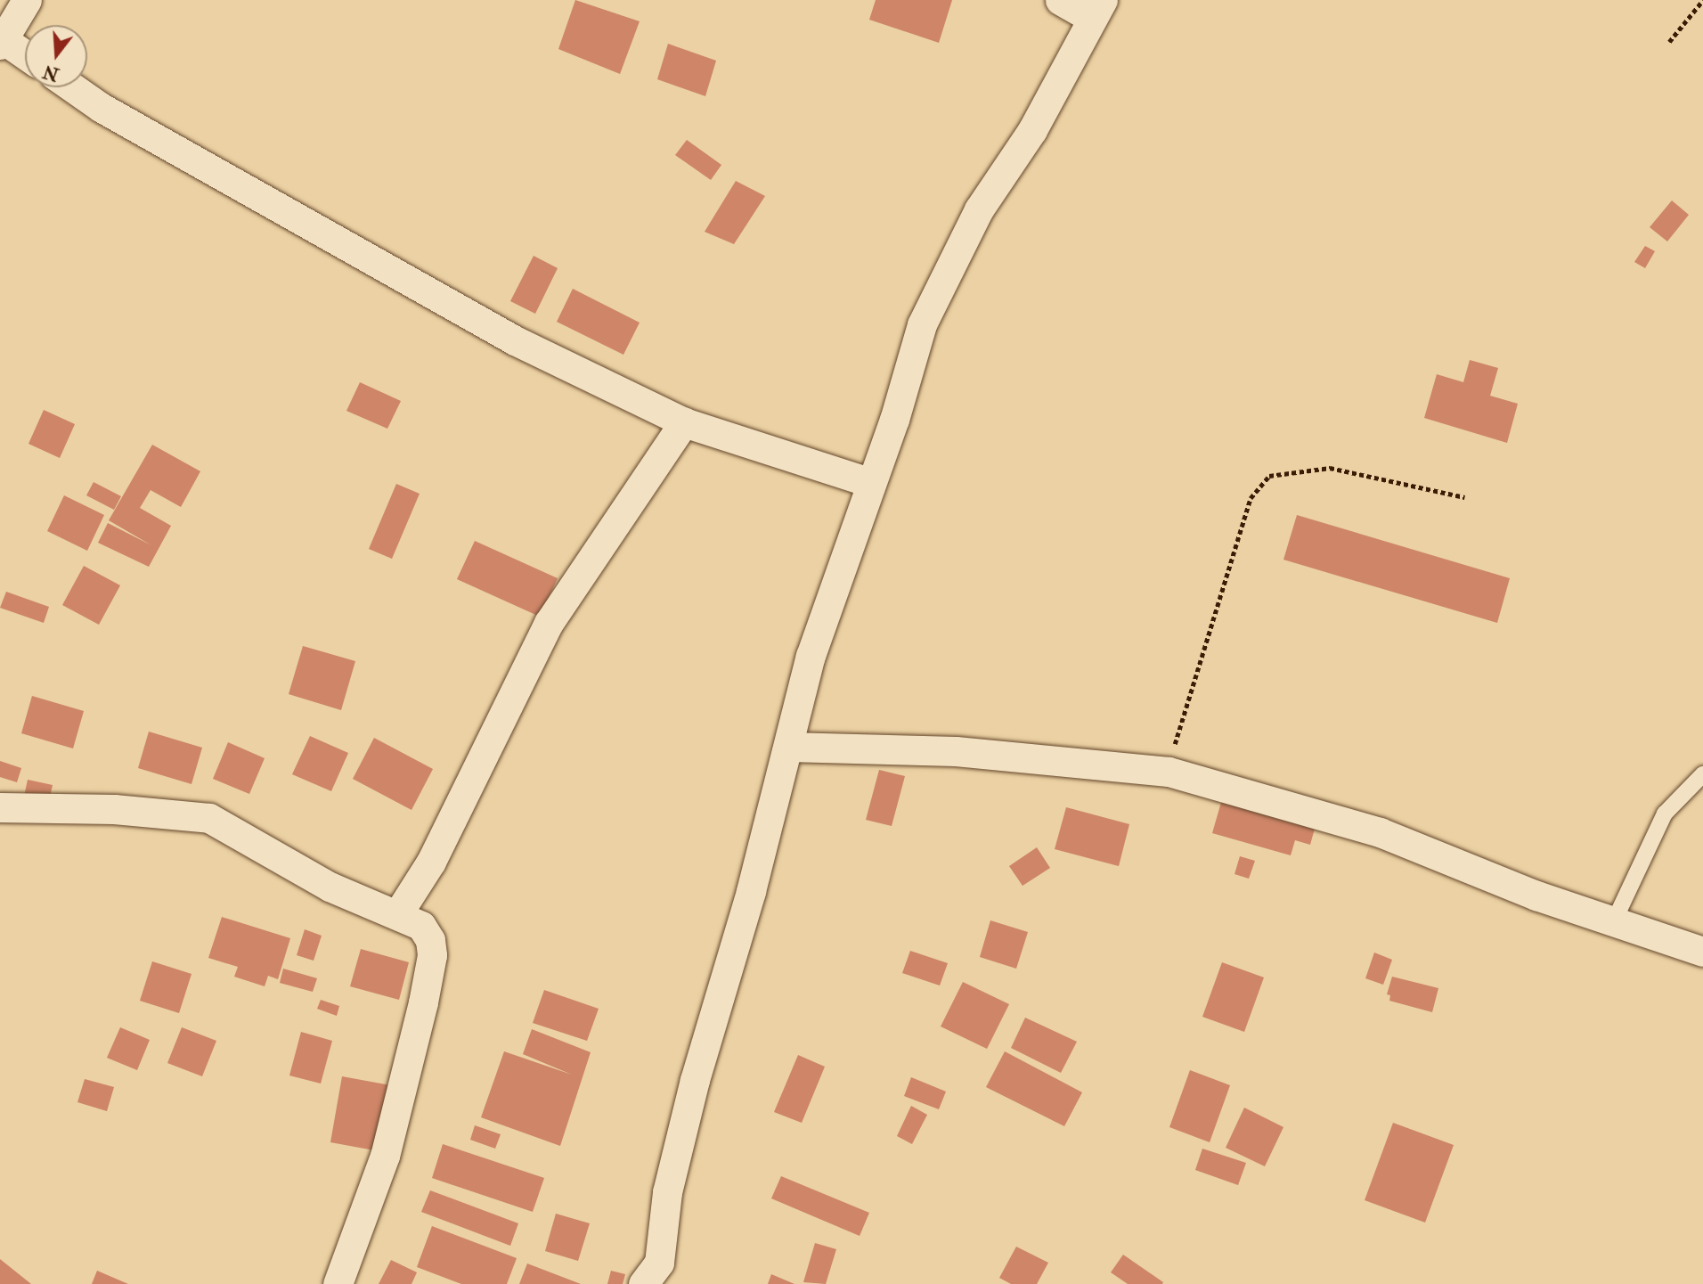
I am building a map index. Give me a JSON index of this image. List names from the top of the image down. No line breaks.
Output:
{"north":"bottom"}
